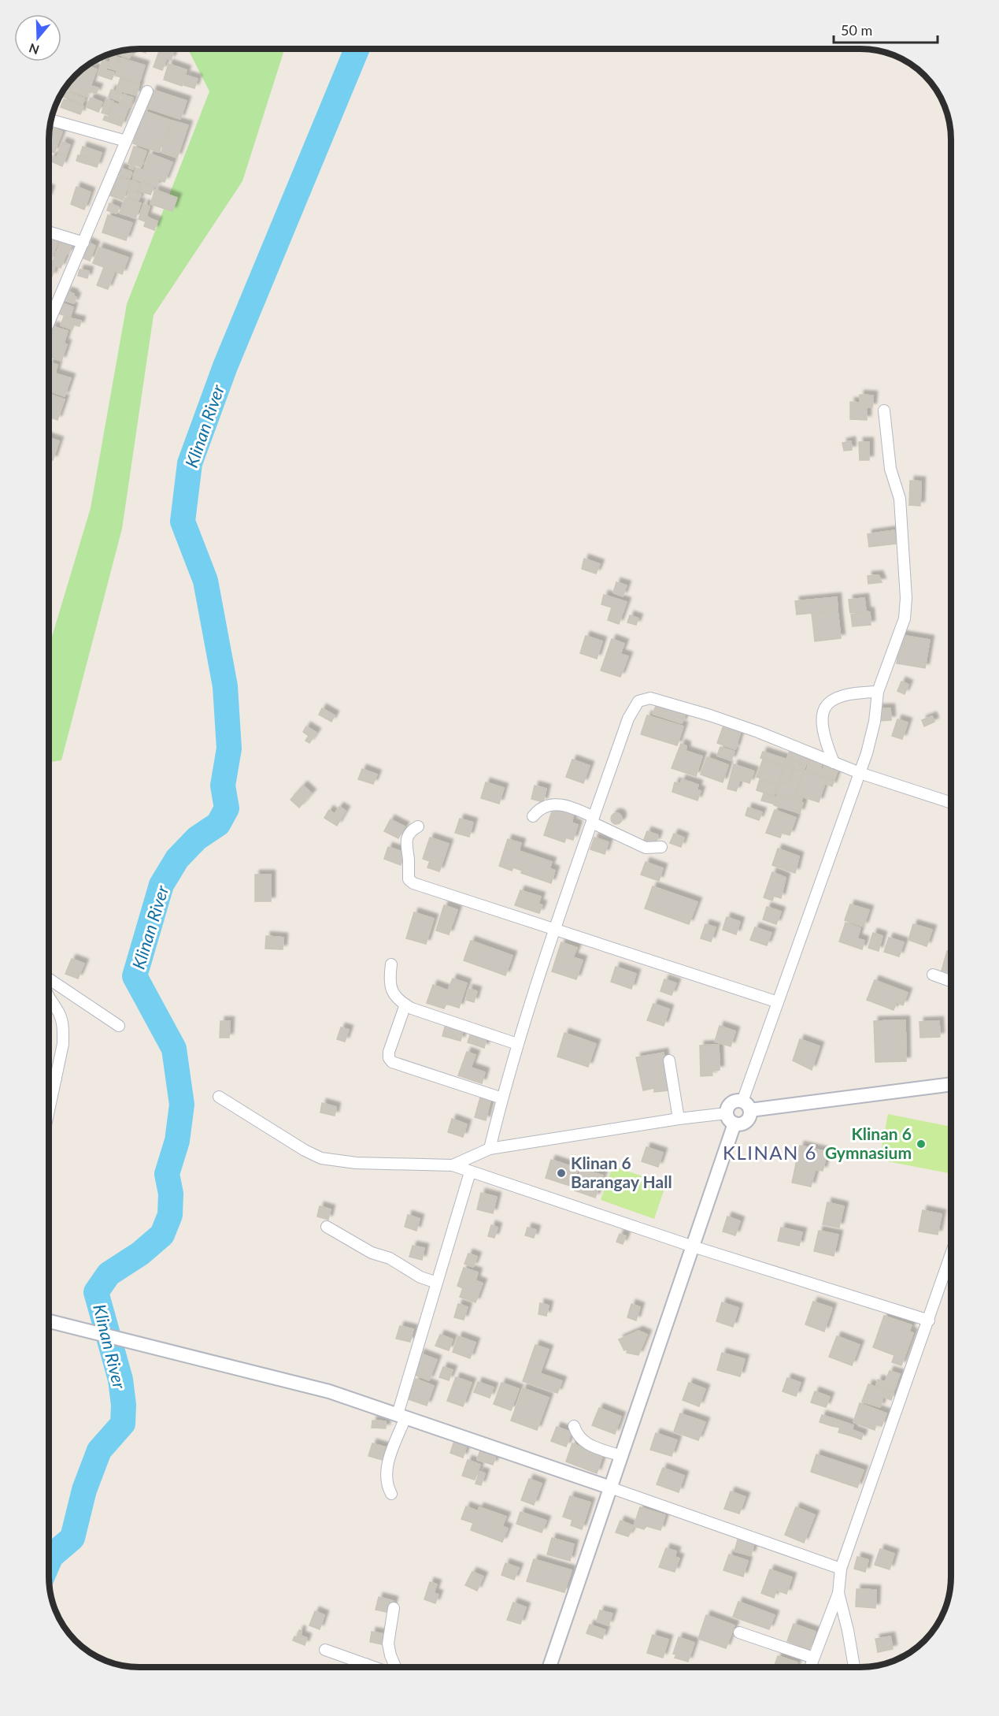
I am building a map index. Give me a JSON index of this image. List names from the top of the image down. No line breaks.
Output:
{"districts":["KLINAN 6"],"water":["Klinan River"],"places":["Klinan 6 Gymnasium","Klinan 6 Barangay Hall"],"scale_bar":"50 m","north":"bottom"}
